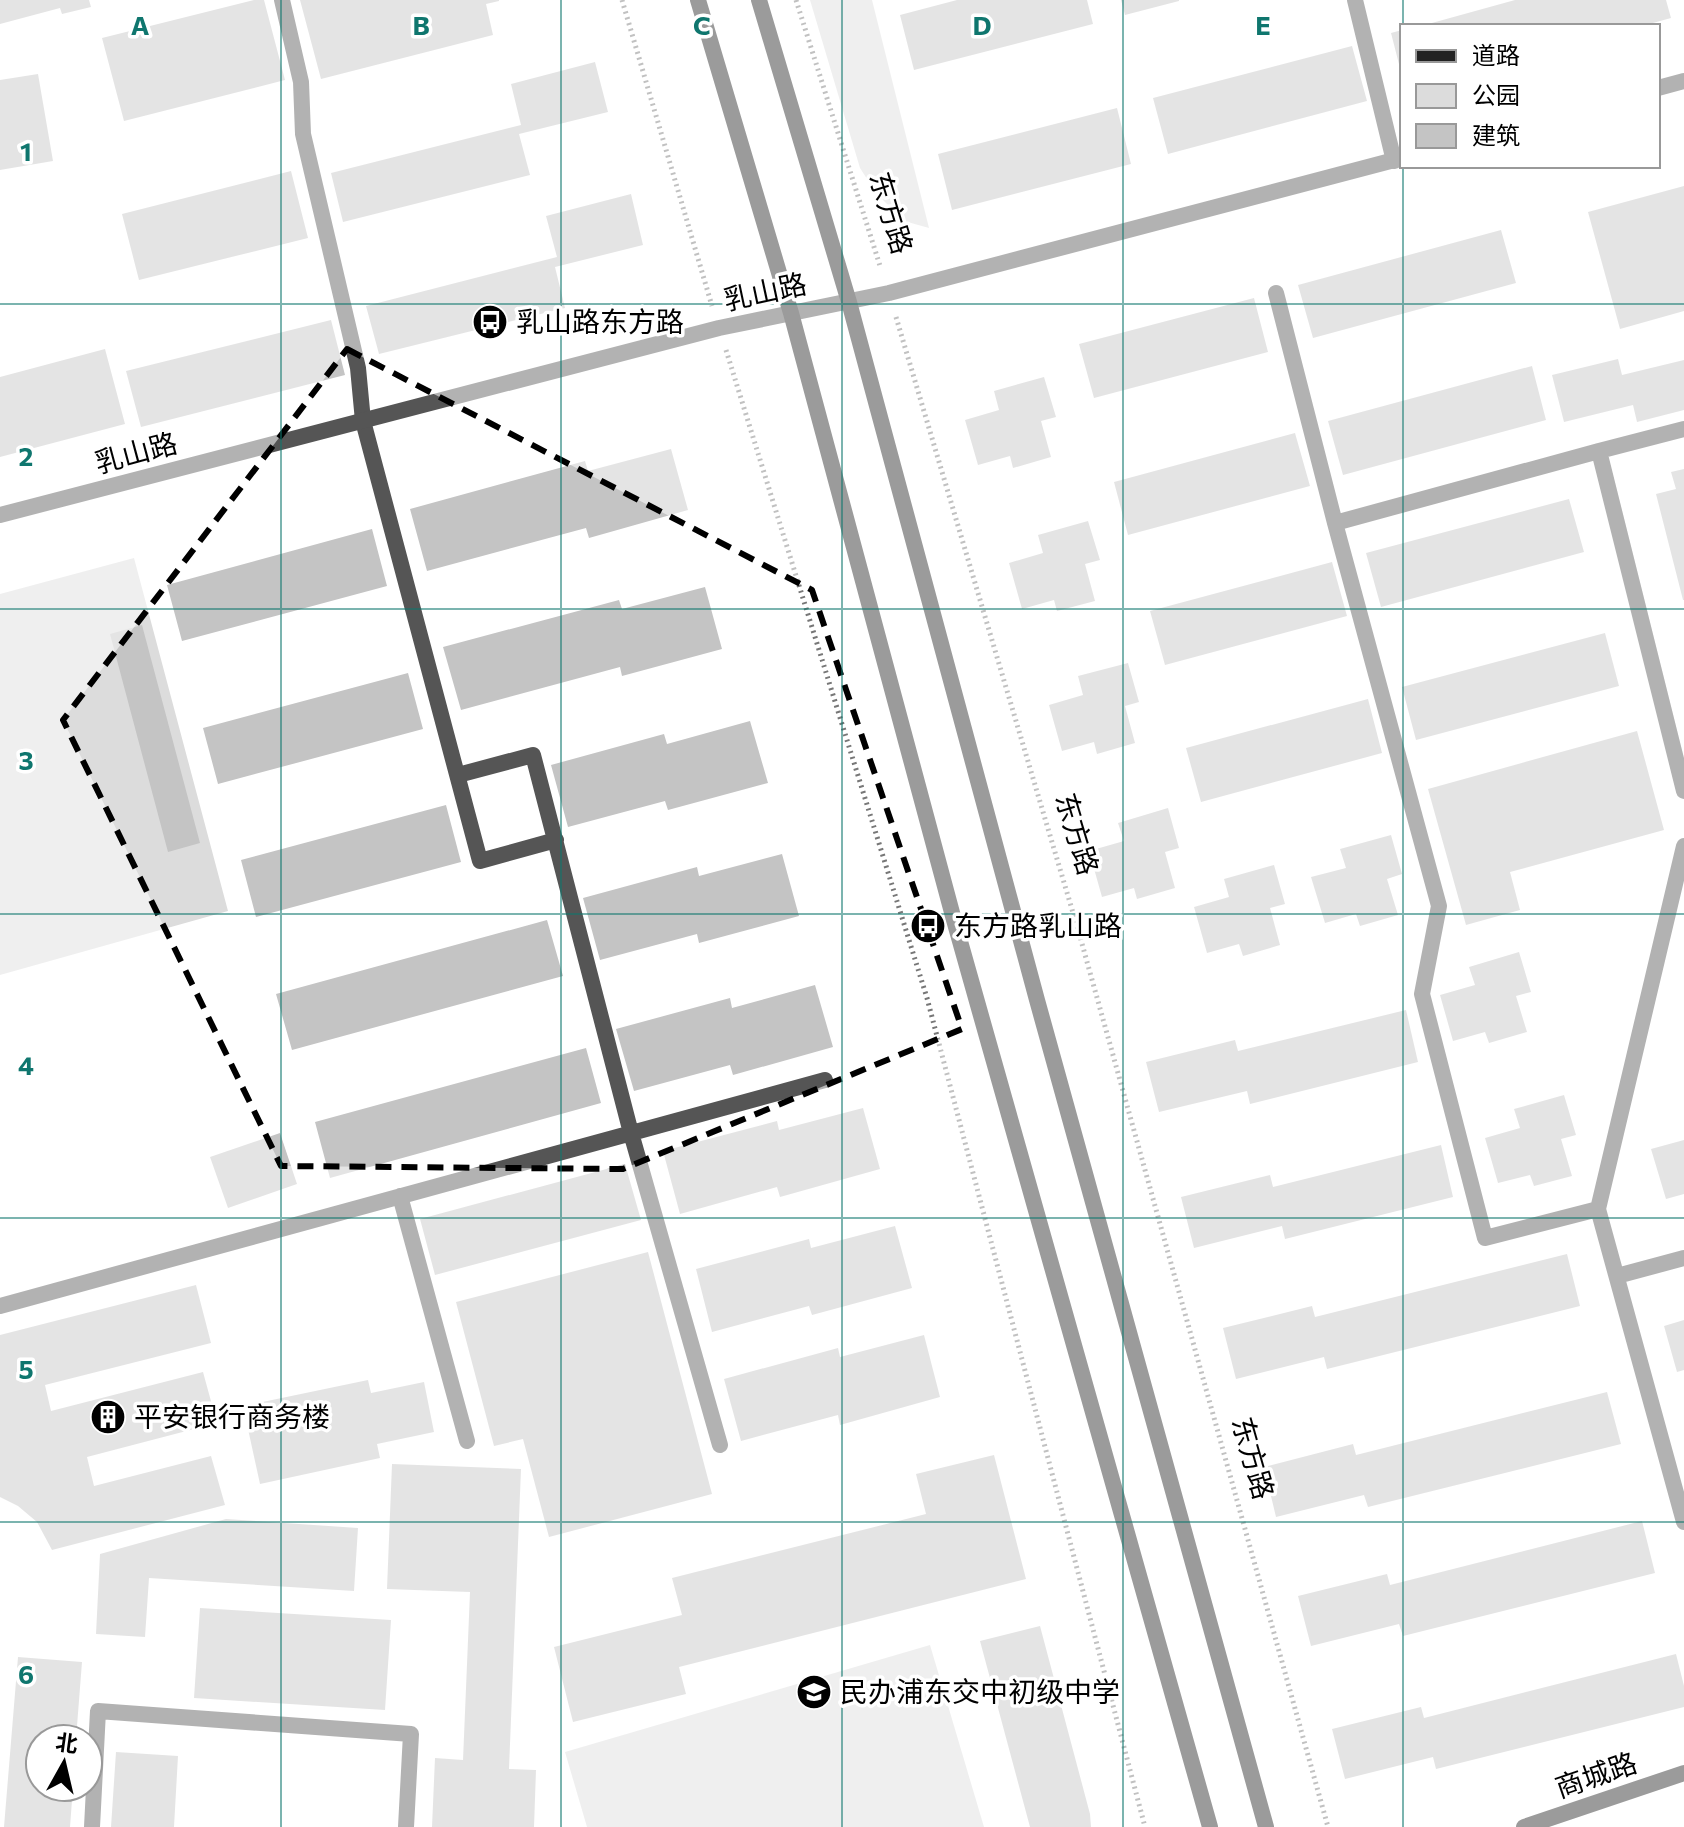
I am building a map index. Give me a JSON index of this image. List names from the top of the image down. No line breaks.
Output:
{"streets":{"main road":["商城路"],"street":["乳山路"],"path":["东方路"]},"crossings":[["东方路","乳山路"]],"places":{"bus stop":["乳山路东方路","东方路乳山路"],"building":["平安银行商务楼"],"school or university":["民办浦东交中初级中学"]},"legend":["道路","公园","建筑"],"north":"top","grid":{"columns":["A","B","C","D","E"],"rows":["1","2","3","4","5","6"]}}
